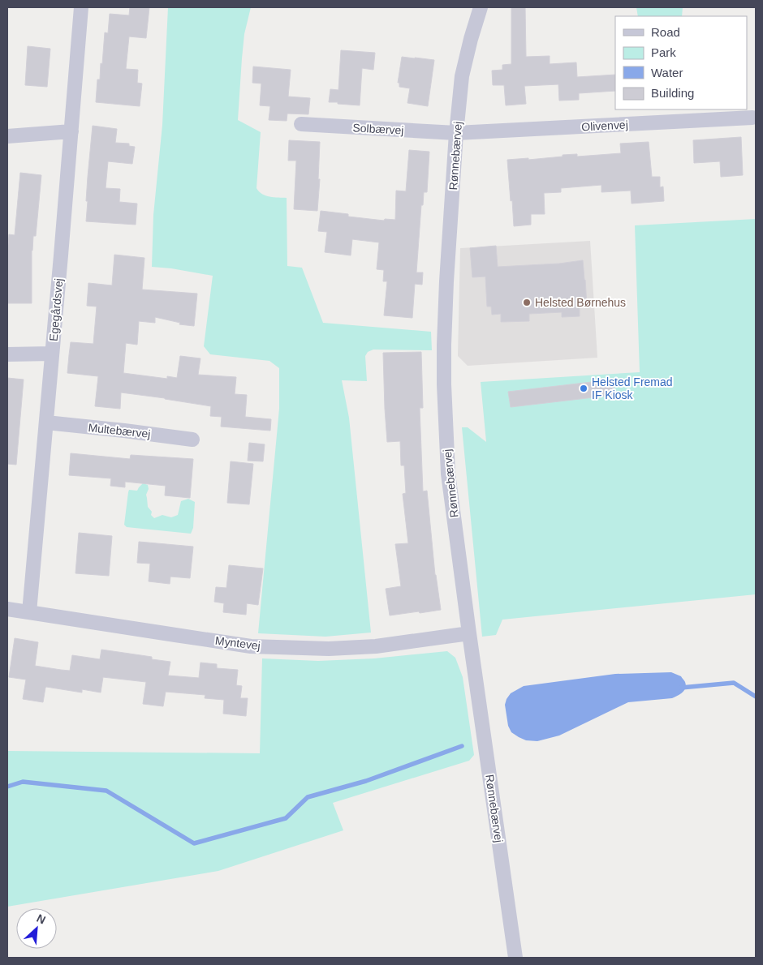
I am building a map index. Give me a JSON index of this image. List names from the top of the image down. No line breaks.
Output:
{"streets":{"street":["Olivenvej","Solbærvej","Rønnebærvej","Egegårdsvej","Multebærvej","Myntevej"]},"crossings":[["Olivenvej","Solbærvej"],["Olivenvej","Rønnebærvej"],["Solbærvej","Rønnebærvej"],["Rønnebærvej","Myntevej"],["Egegårdsvej","Multebærvej"],["Egegårdsvej","Myntevej"]],"places":["Helsted Børnehus","Helsted Fremad IF Kiosk"],"legend":["Road","Park","Water","Building"],"north":"top right"}
